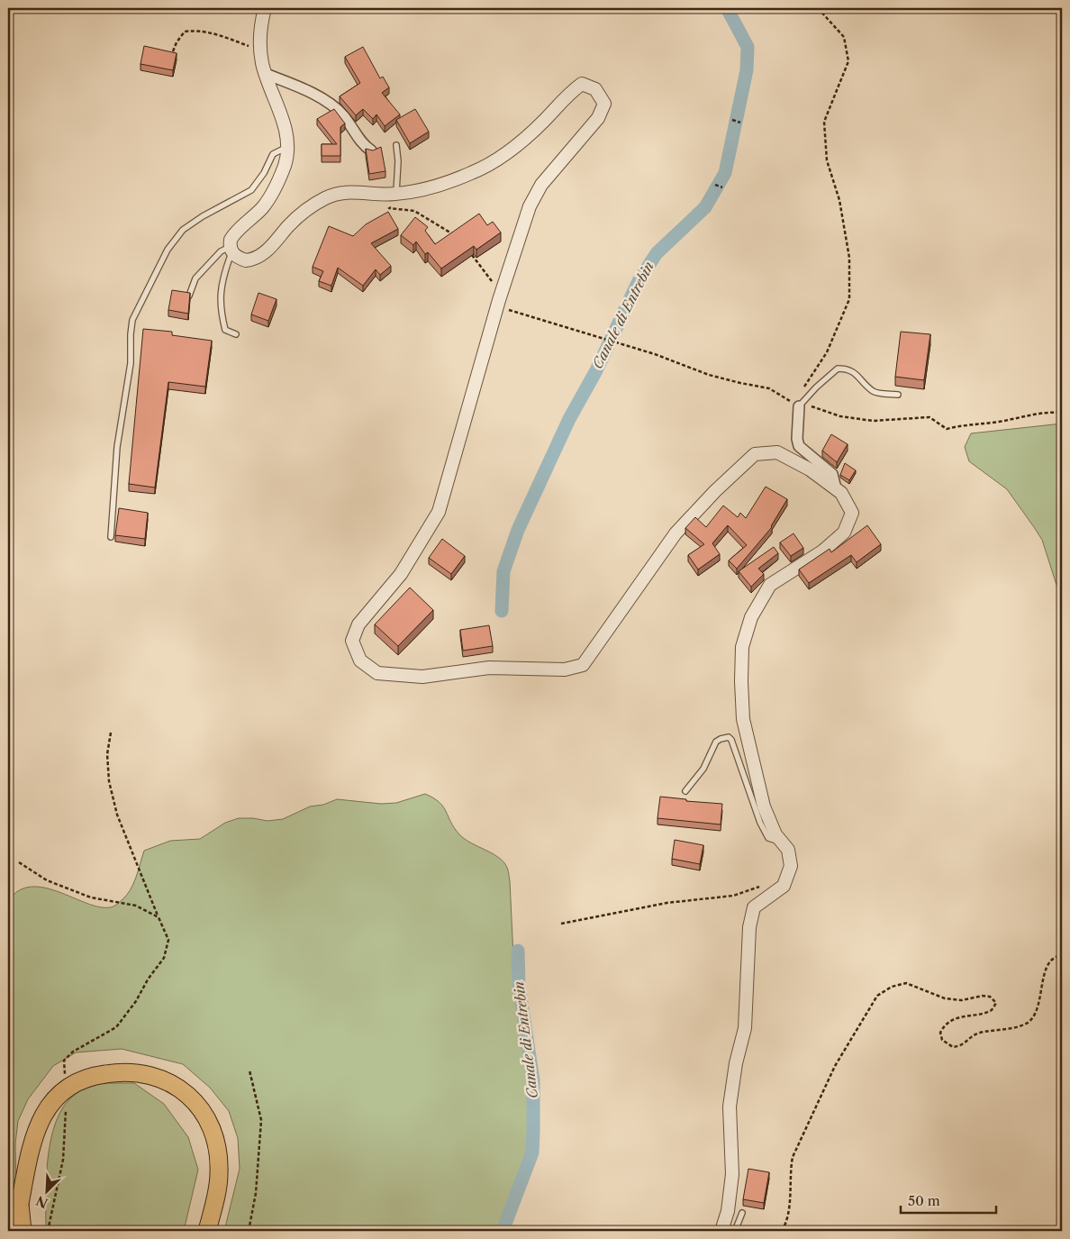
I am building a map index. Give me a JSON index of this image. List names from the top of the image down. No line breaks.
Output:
{"water":["Canale di Entrebin"],"scale_bar":"50 m","north":"bottom left"}
